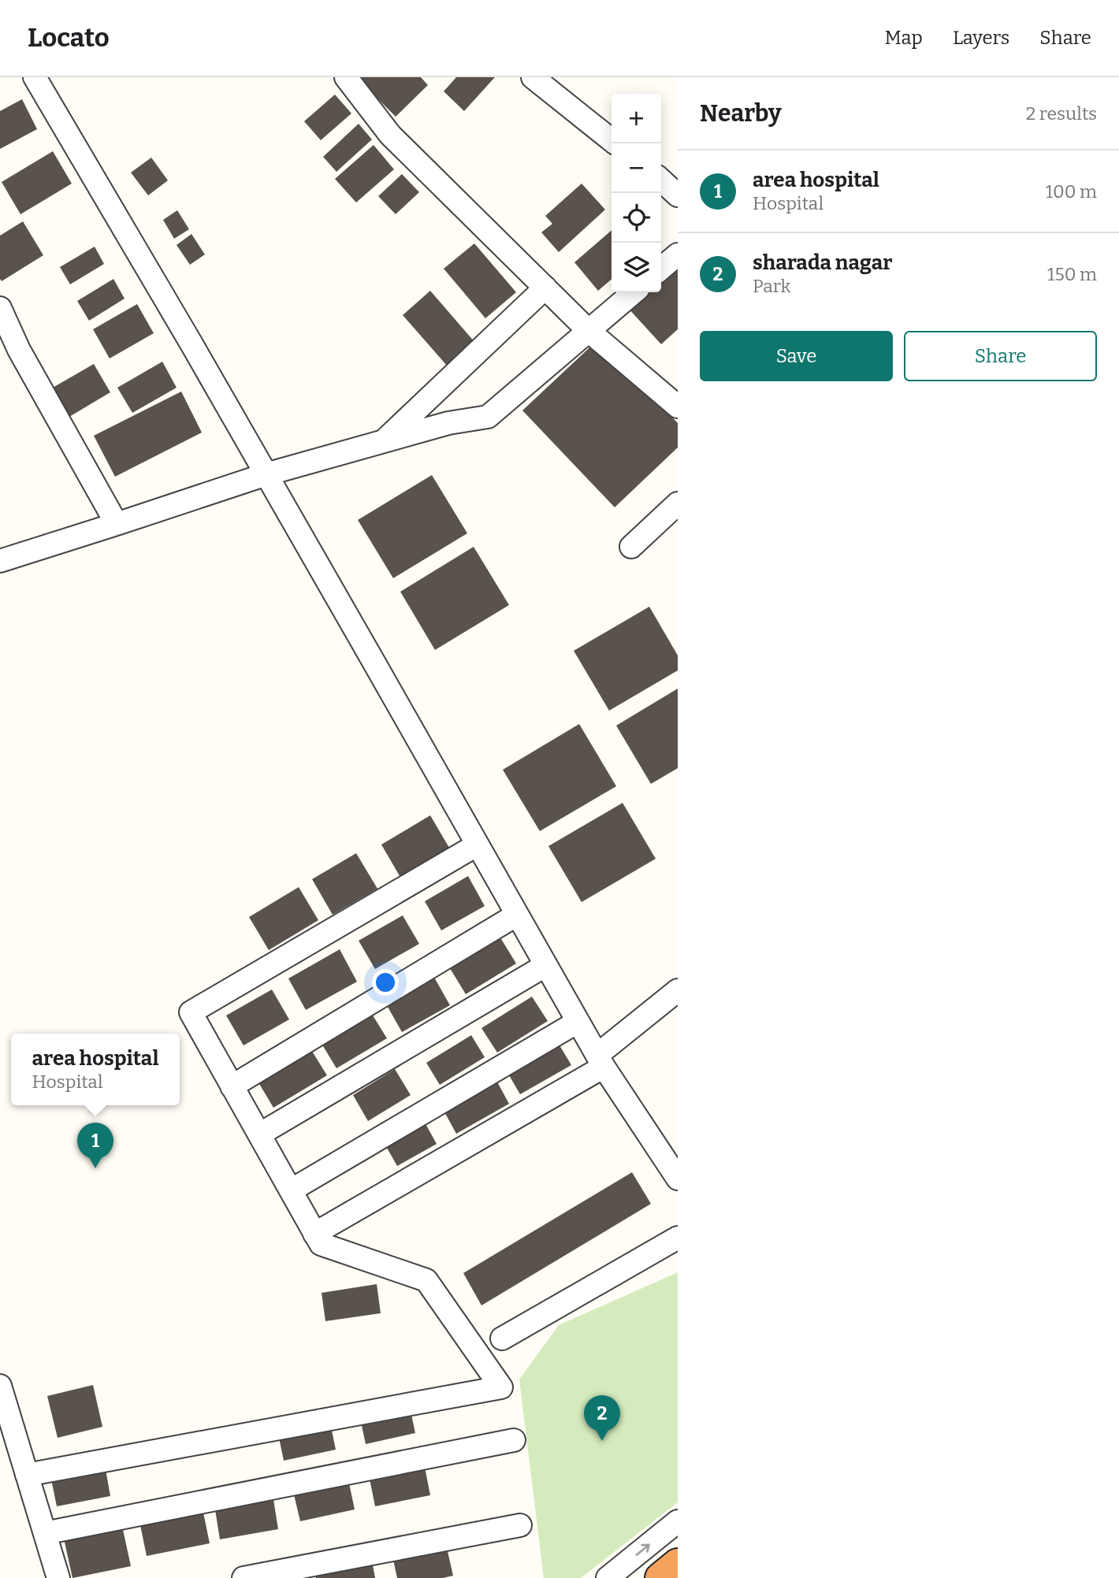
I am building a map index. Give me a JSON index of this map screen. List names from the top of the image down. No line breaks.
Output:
{"page":{"header":"Locato","nav":["Map","Layers","Share"],"heading":["Nearby","2 results"],"map_buttons":["+","−"],"list":[{"mark":"1","name":"area hospital","note":"Hospital","value":"100 m"},{"mark":"2","name":"sharada nagar","note":"Park","value":"150 m"}],"buttons":["Save","Share"],"popup":["area hospital","Hospital"],"pins":["1","2"]}}
